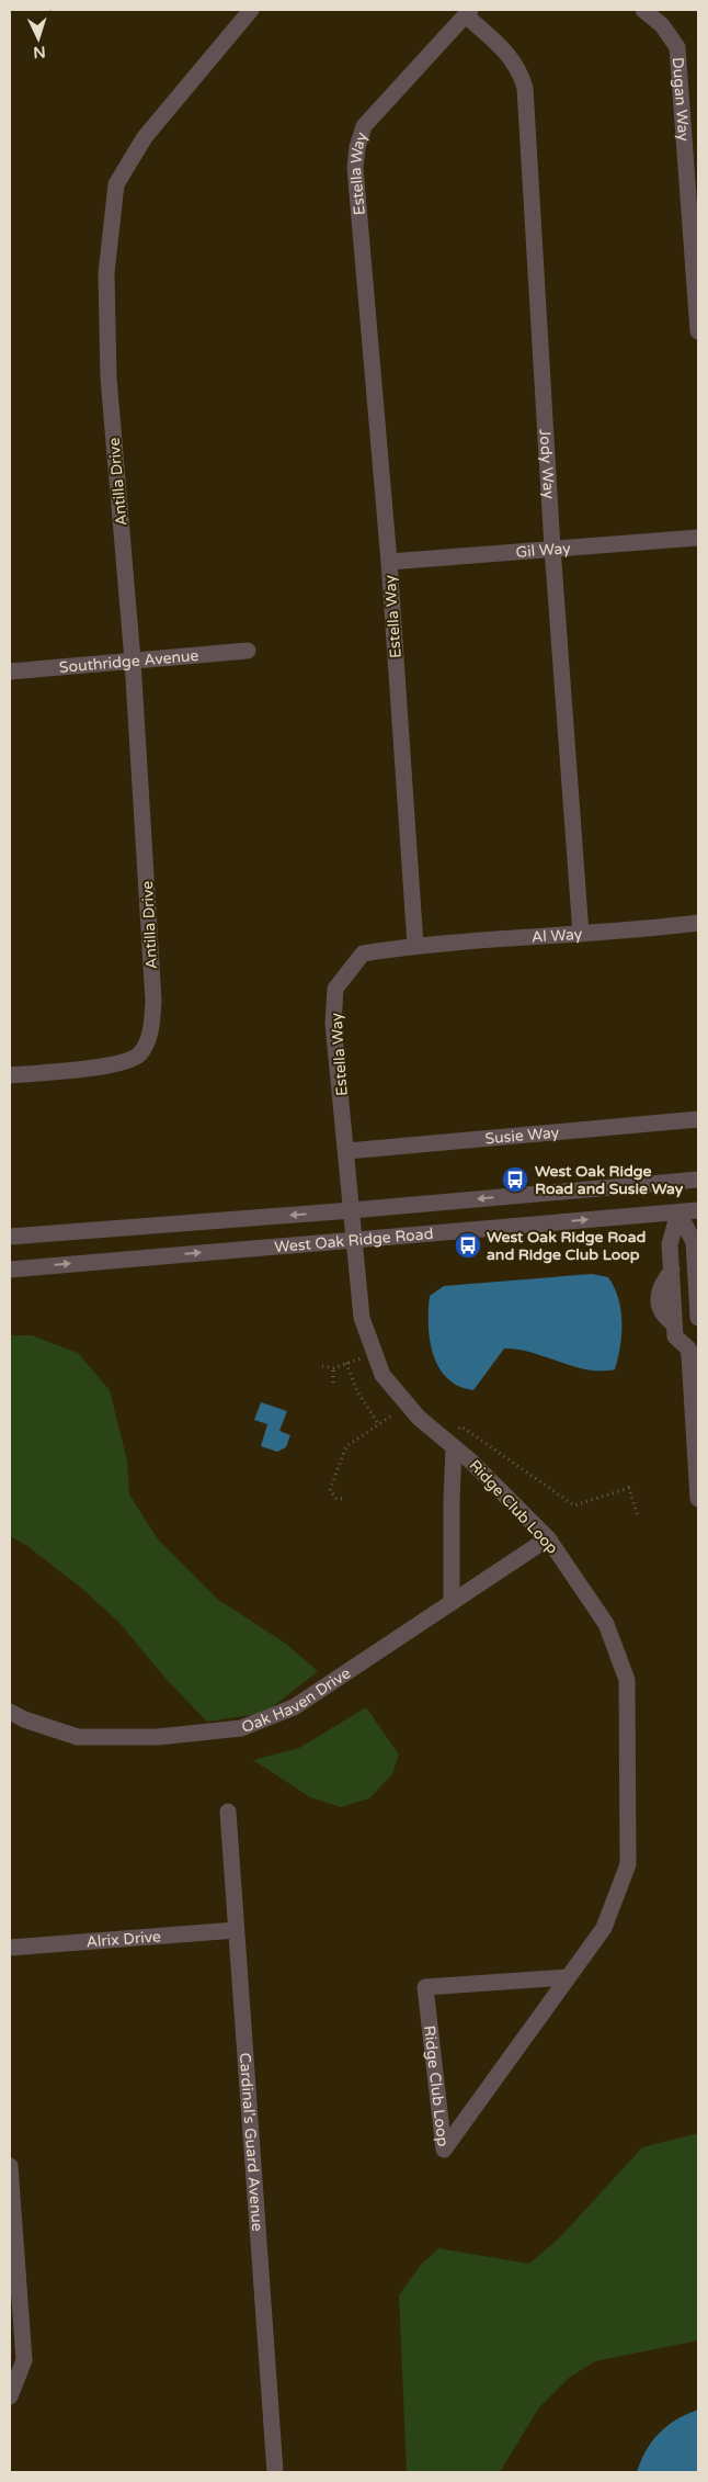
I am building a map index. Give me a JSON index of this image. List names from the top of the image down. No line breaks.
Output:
{"streets":{"street":["Dugan Way","Estella Way","Jody Way","Antilla Drive","Gil Way","Southridge Avenue","Al Way","Susie Way","West Oak Ridge Road","Ridge Club Loop","Oak Haven Drive","Alrix Drive","Cardinal's Guard Avenue"]},"crossings":[["Estella Way","Jody Way"],["Estella Way","Gil Way"],["Estella Way","Al Way"],["Estella Way","Susie Way"],["Estella Way","West Oak Ridge Road"],["Estella Way","Ridge Club Loop"],["Jody Way","Gil Way"],["Jody Way","Al Way"],["Antilla Drive","Southridge Avenue"],["West Oak Ridge Road","Ridge Club Loop"],["Ridge Club Loop","Oak Haven Drive"],["Alrix Drive","Cardinal's Guard Avenue"]],"places":{"bus stop":["West Oak Ridge Road and Susie Way","West Oak Ridge Road and Ridge Club Loop"]},"north":"bottom"}
